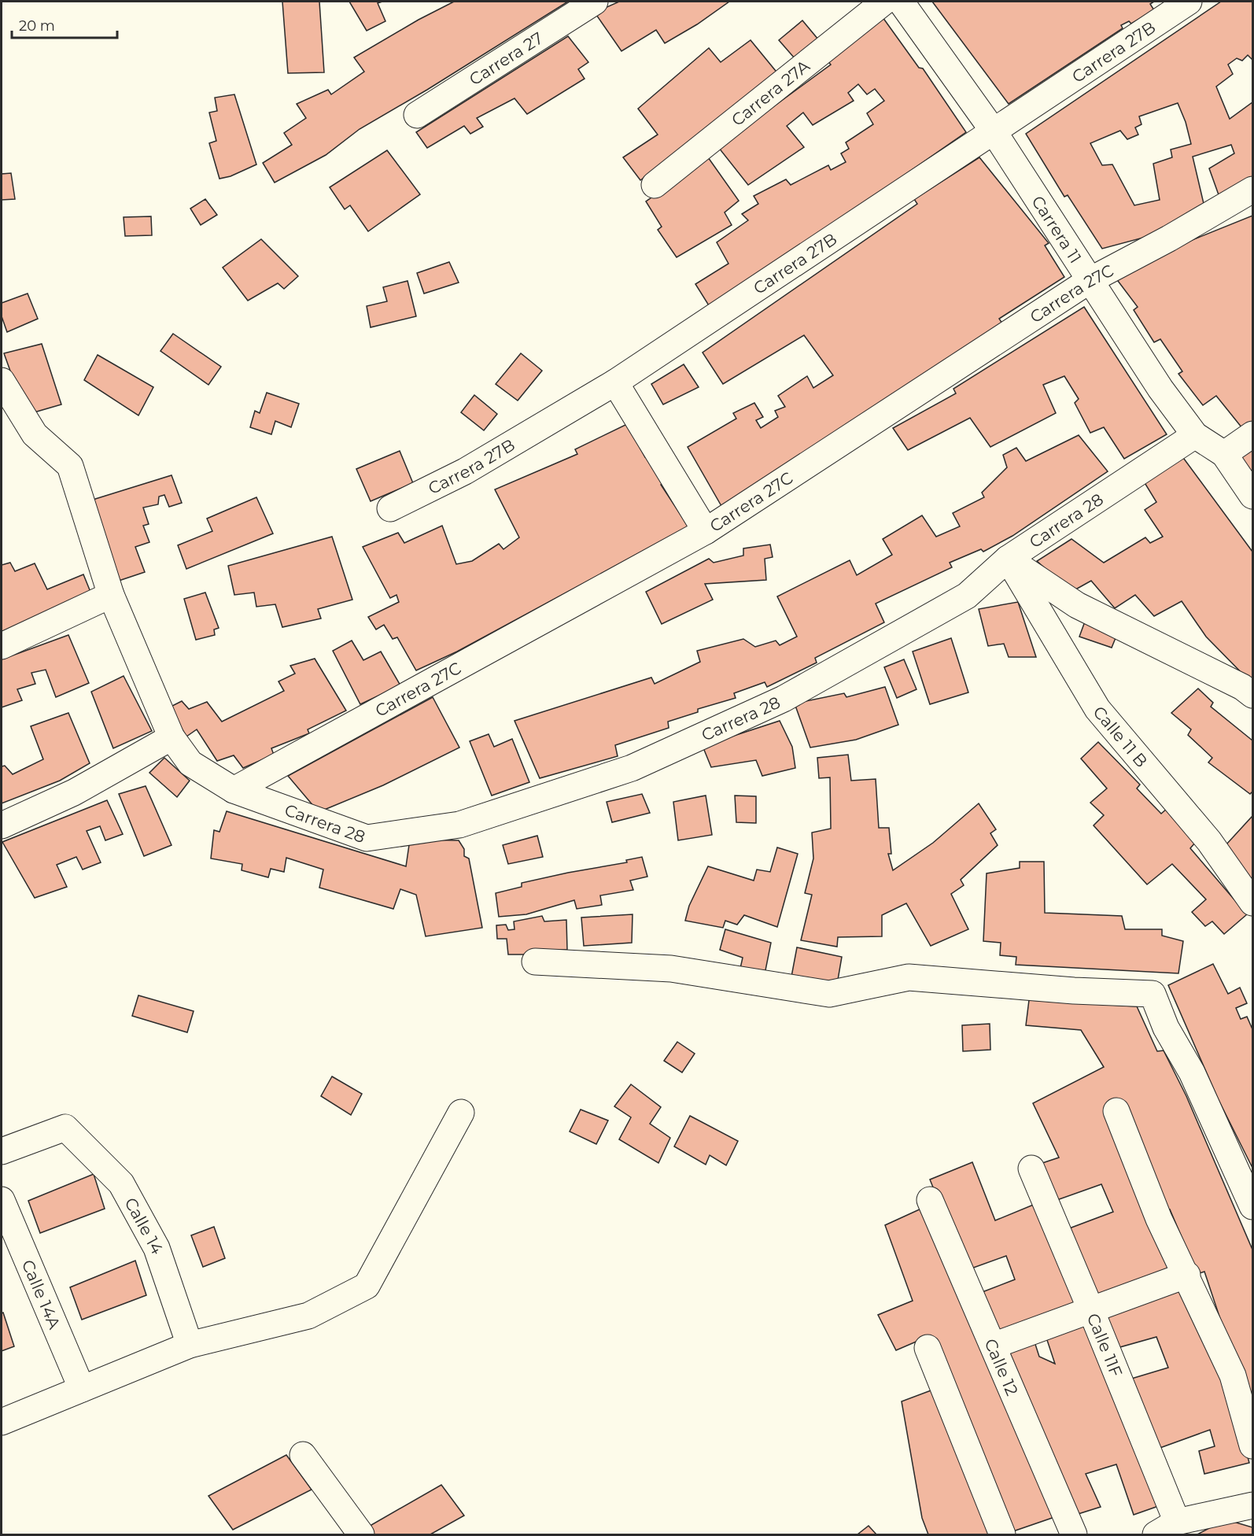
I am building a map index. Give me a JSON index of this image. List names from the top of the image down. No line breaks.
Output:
{"streets":{"street":["Carrera 27B","Carrera 27","Carrera 27A","Carrera 11","Carrera 27C","Carrera 28","Calle 11 B","Calle 14","Calle 14A","Calle 11F","Calle 12"]},"crossings":[["Carrera 27B","Carrera 11"],["Carrera 11","Carrera 27C"],["Carrera 11","Carrera 28"],["Carrera 27C","Carrera 28"],["Carrera 28","Calle 11 B"]],"scale_bar":"20 m"}
